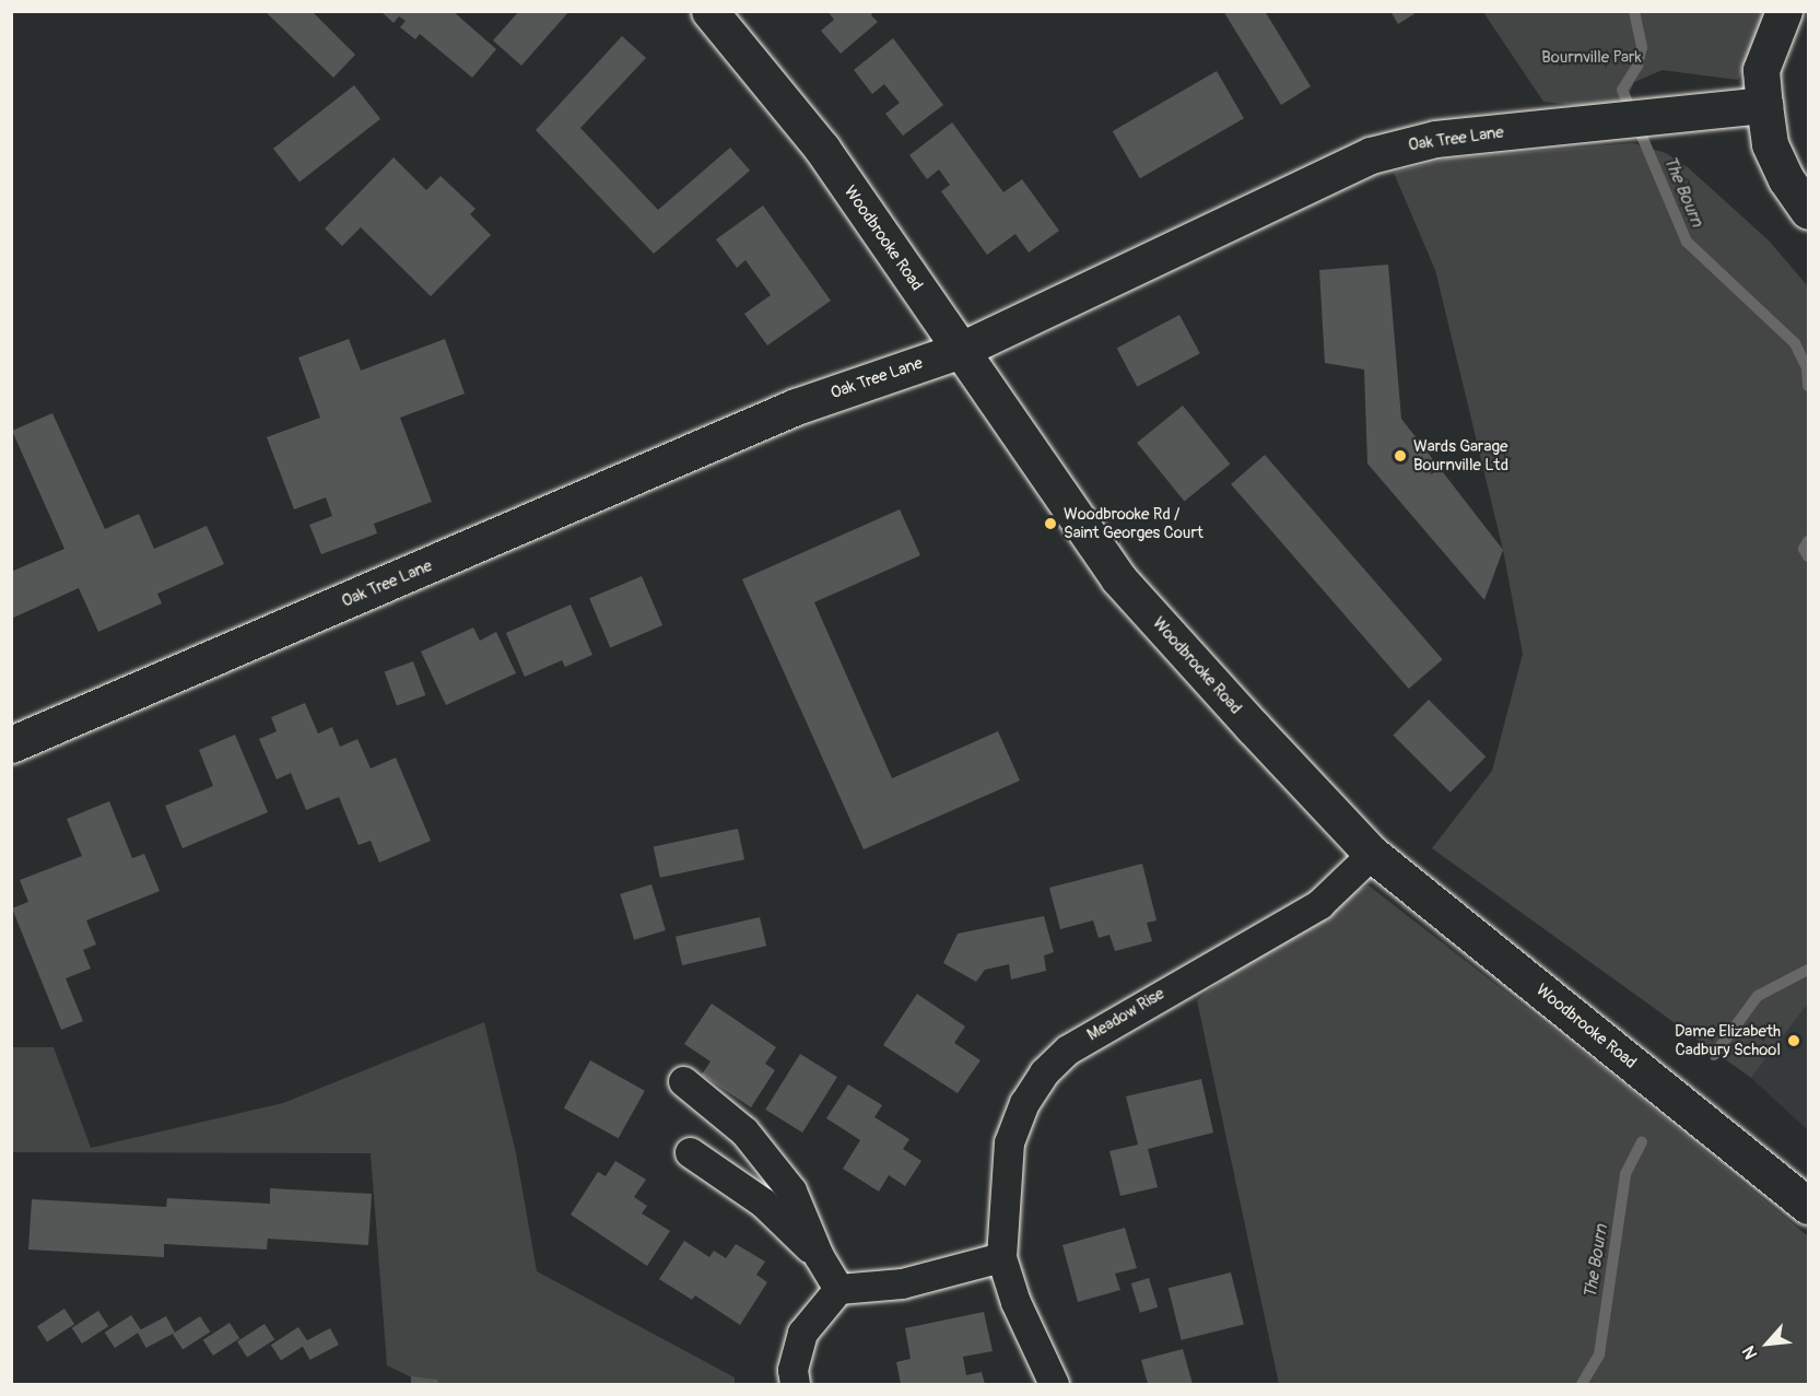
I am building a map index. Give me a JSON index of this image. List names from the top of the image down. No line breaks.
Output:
{"streets":{"street":["Oak Tree Lane","Woodbrooke Road","Meadow Rise"]},"crossings":[["Oak Tree Lane","Woodbrooke Road"],["Woodbrooke Road","Meadow Rise"]],"water":["The Bourn"],"parks":["Bournville Park"],"places":["Wards Garage Bournville Ltd","Woodbrooke Rd / Saint Georges Court","Dame Elizabeth Cadbury School"],"north":"bottom left"}
